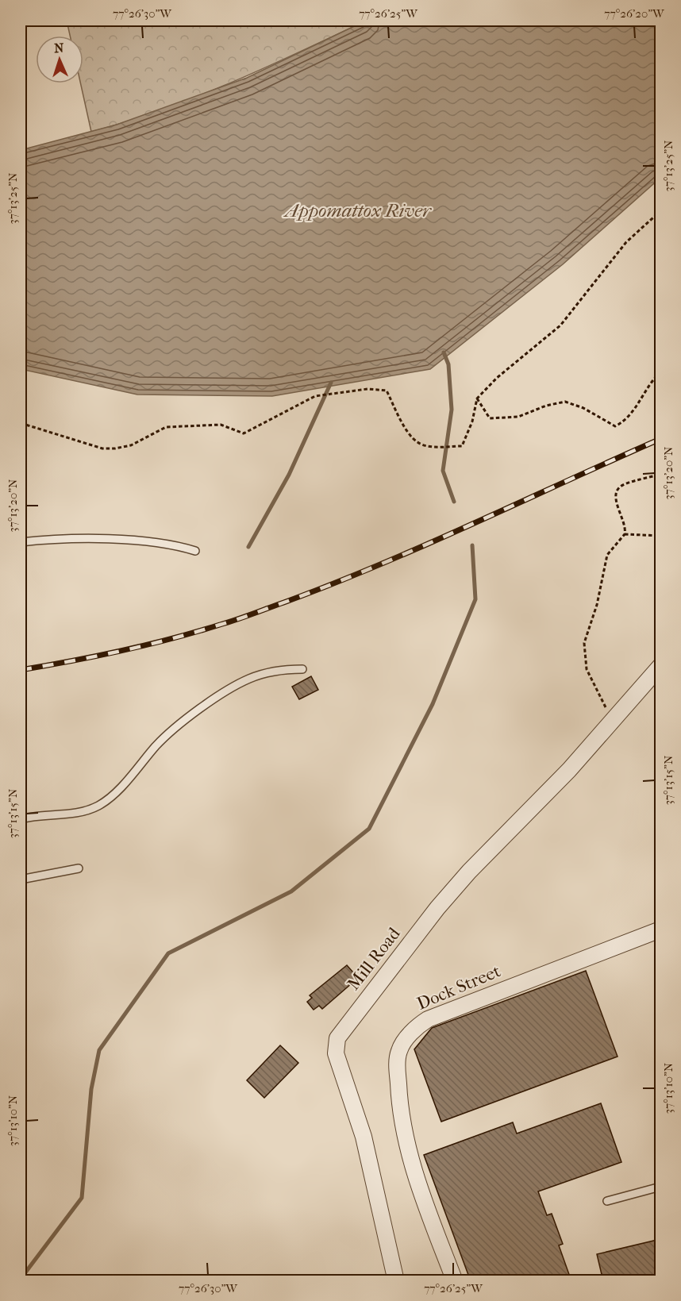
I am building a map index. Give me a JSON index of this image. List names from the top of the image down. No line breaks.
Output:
{"streets":{"street":["Mill Road","Dock Street"]},"water":["Appomattox River"],"north":"top","coordinates":["77°26'30\"W","77°26'25\"W","77°26'20\"W","37°13'25\"N","37°13'20\"N","37°13'15\"N","37°13'10\"N"]}
